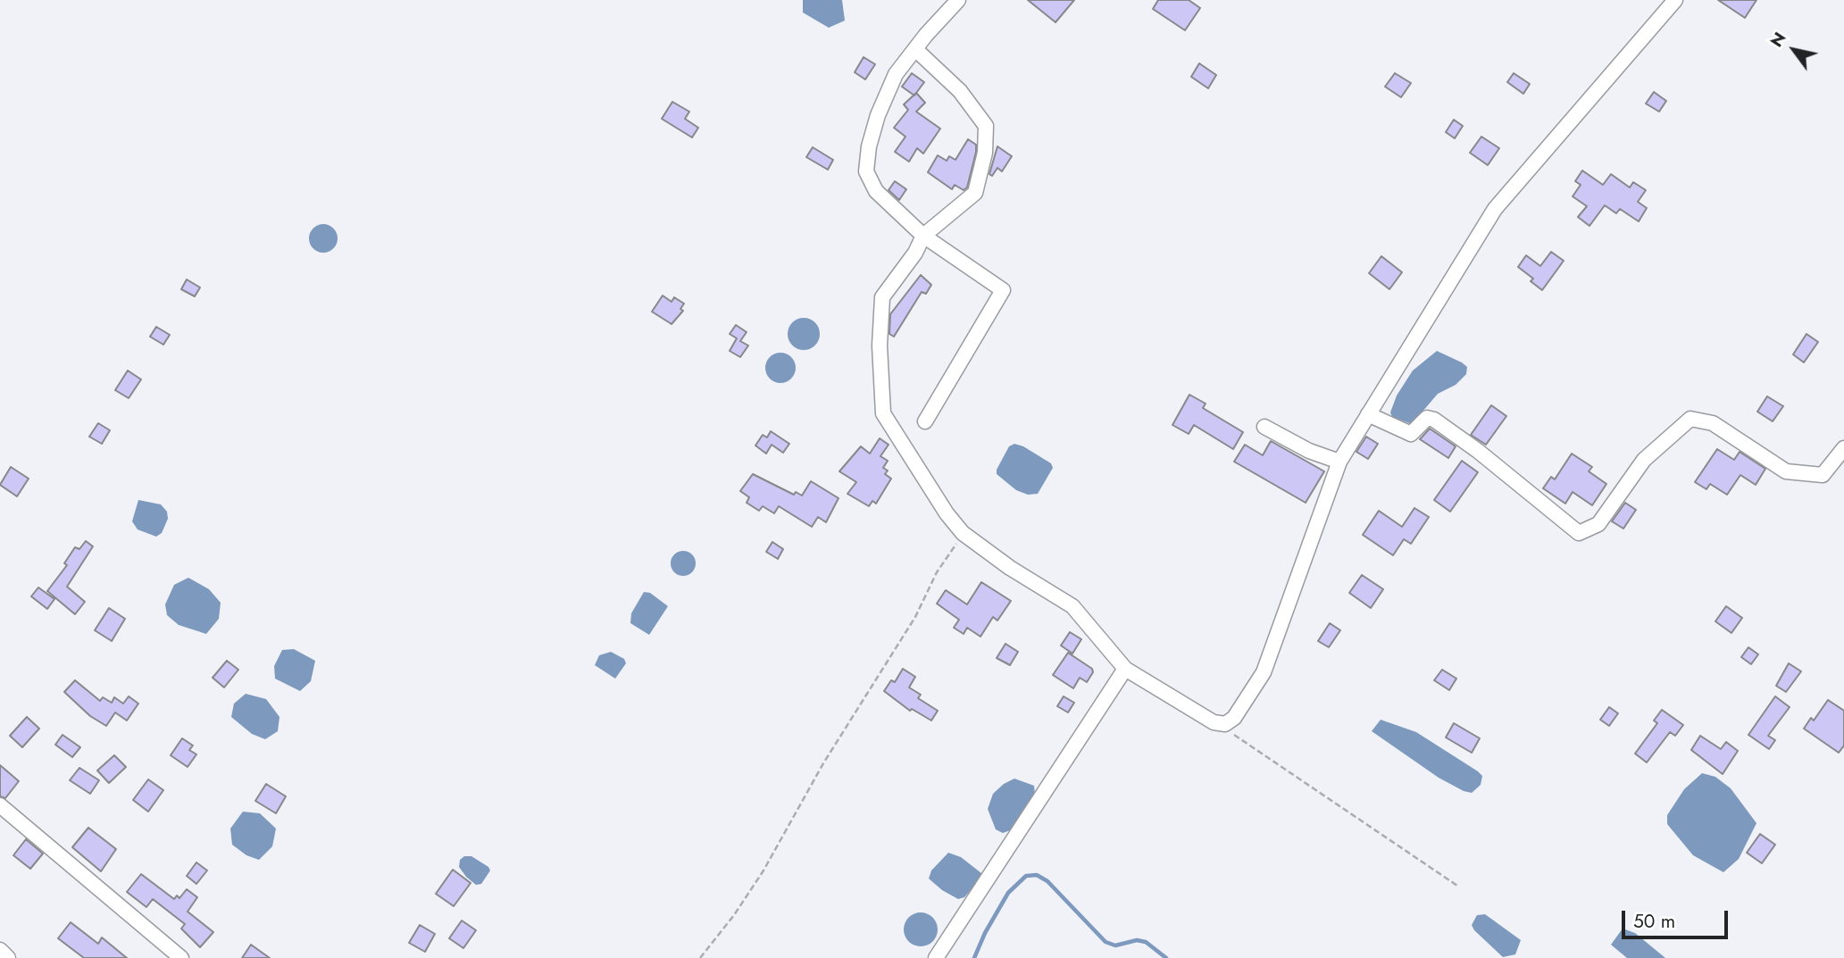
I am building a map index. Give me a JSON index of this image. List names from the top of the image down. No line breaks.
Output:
{"scale_bar":"50 m","north":"top left"}
